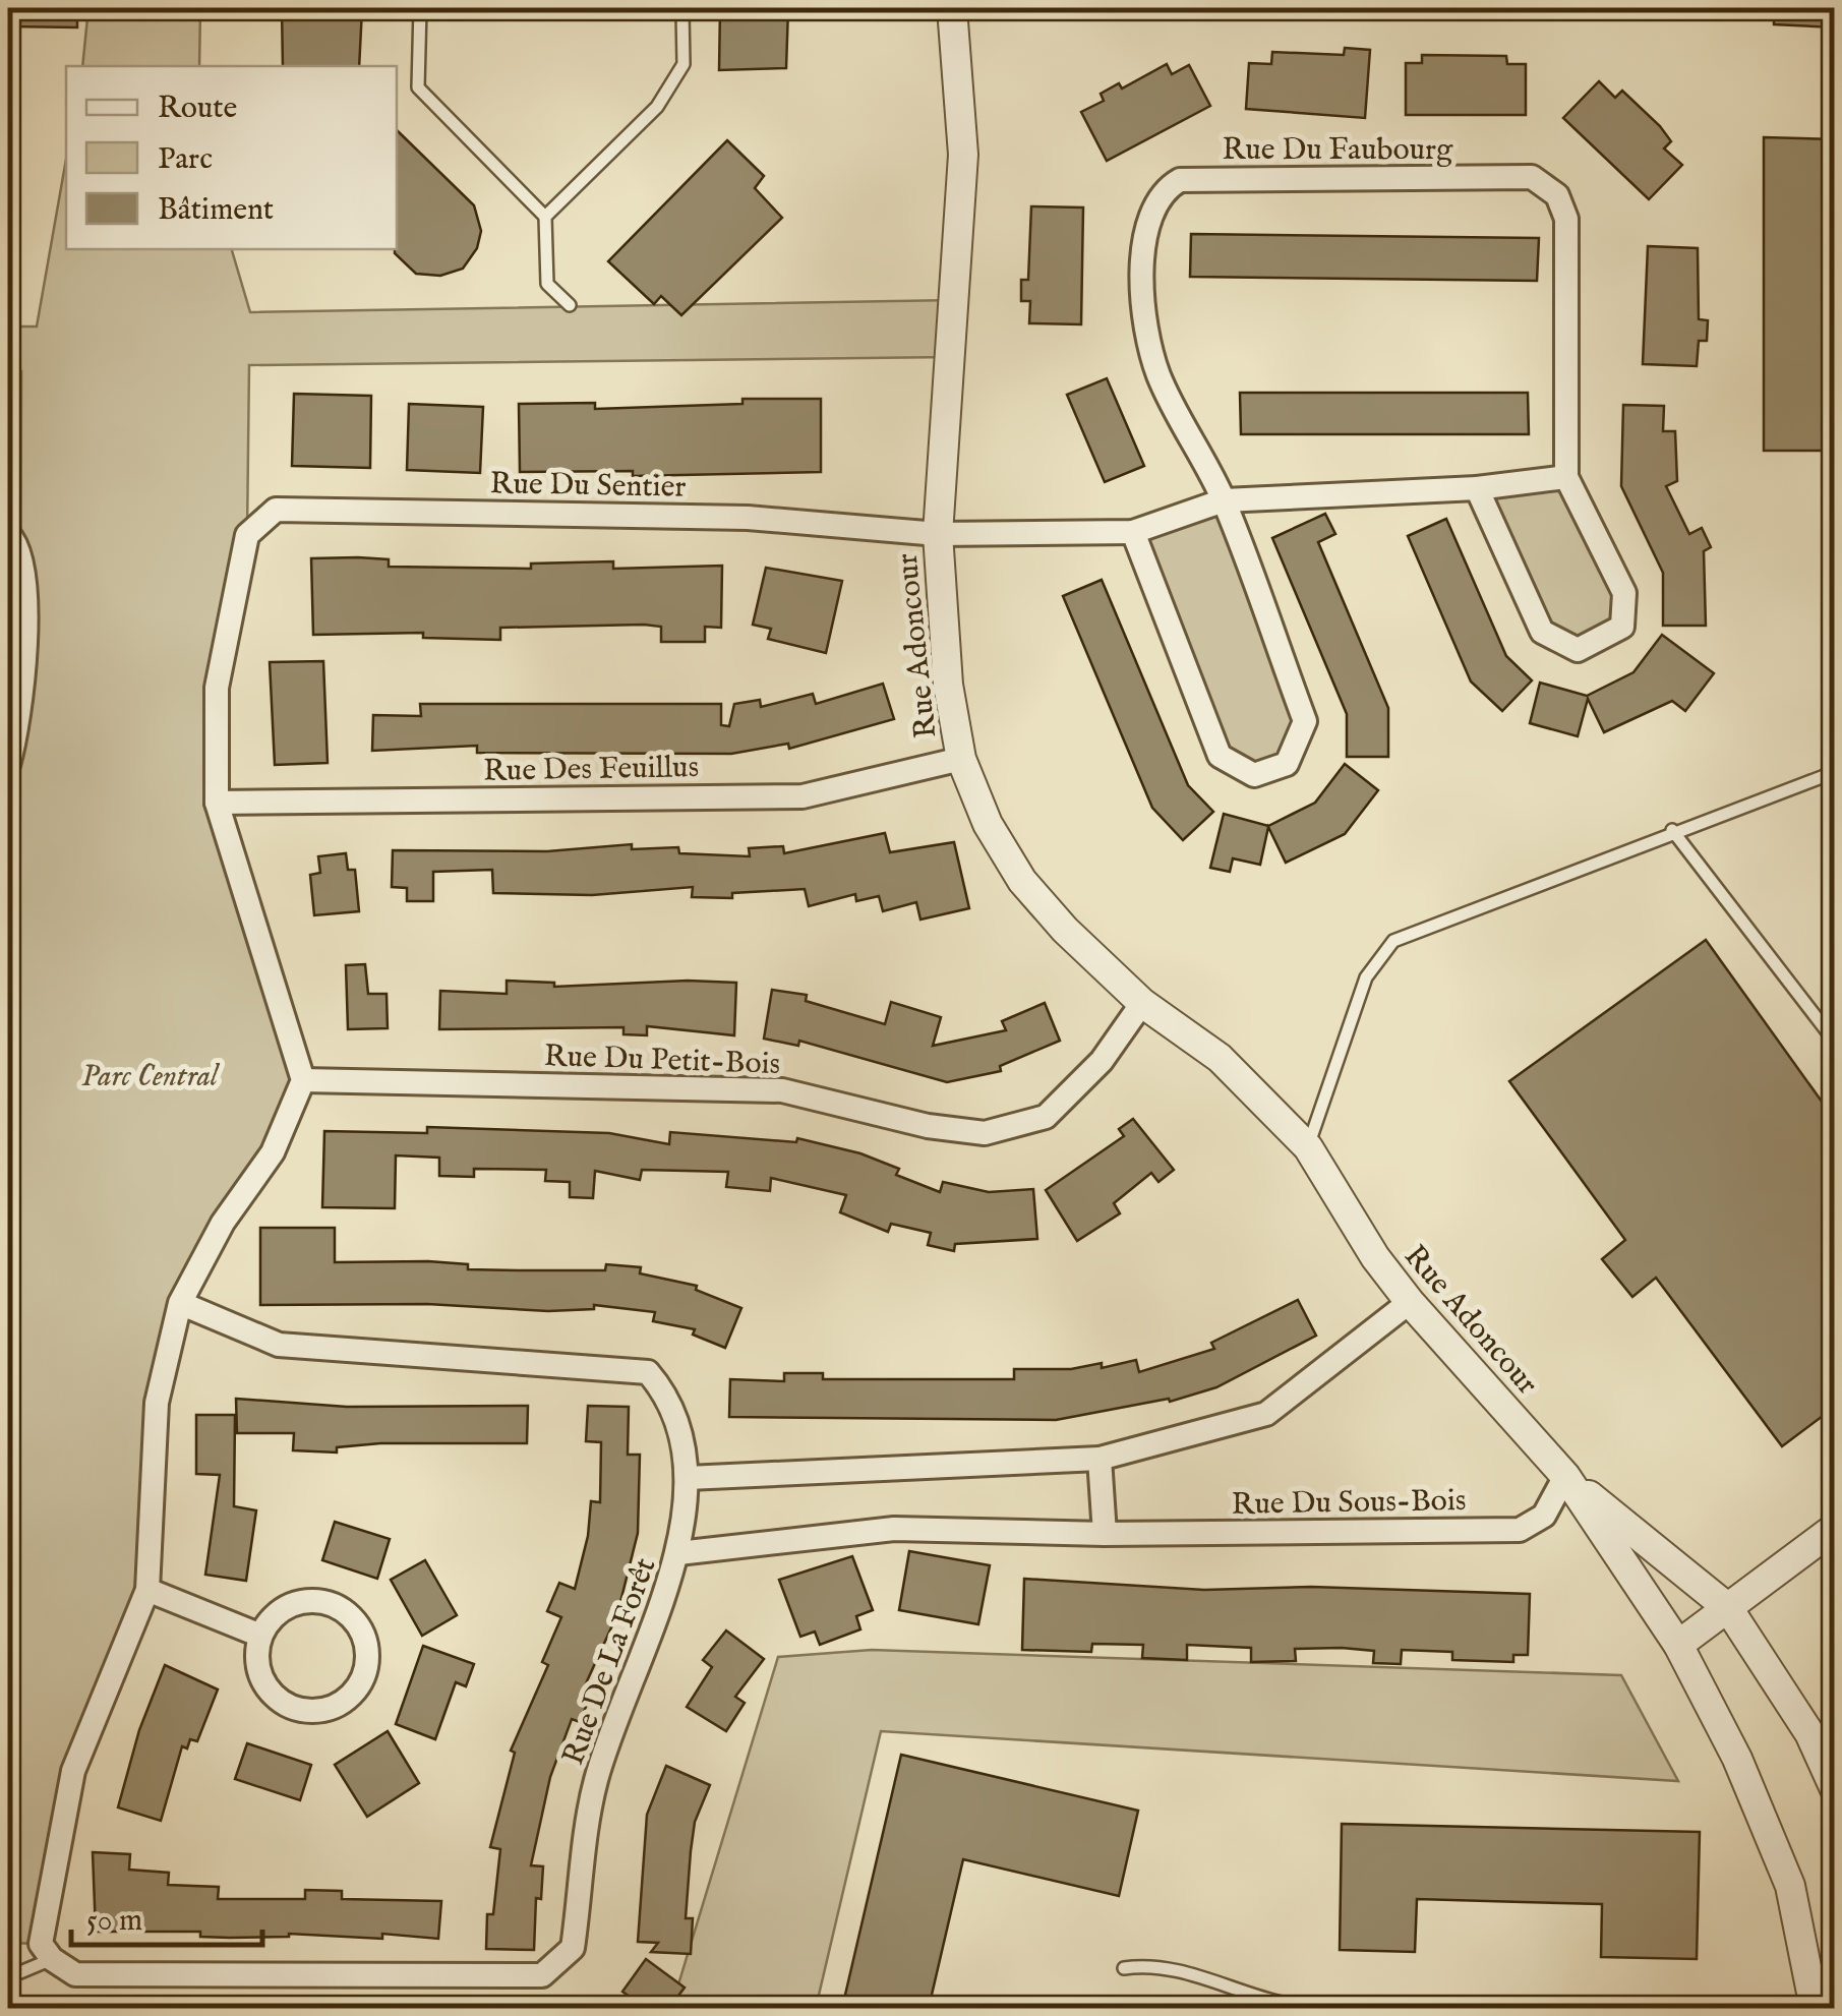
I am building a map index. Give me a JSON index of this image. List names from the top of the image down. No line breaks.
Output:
{"streets":{"street":["Rue Du Faubourg","Rue Du Sentier","Rue Adoncour","Rue Des Feuillus","Rue Du Petit-Bois","Rue Du Sous-Bois","Rue De La Forêt"]},"crossings":[["Rue Du Sentier","Rue Adoncour"],["Rue Du Sentier","Rue Des Feuillus"],["Rue Adoncour","Rue Des Feuillus"],["Rue Adoncour","Rue Du Petit-Bois"],["Rue Adoncour","Rue Du Sous-Bois"],["Rue Du Sous-Bois","Rue De La Forêt"]],"parks":["Parc Central"],"legend":["Route","Parc","Bâtiment"],"scale_bar":"50 m"}
